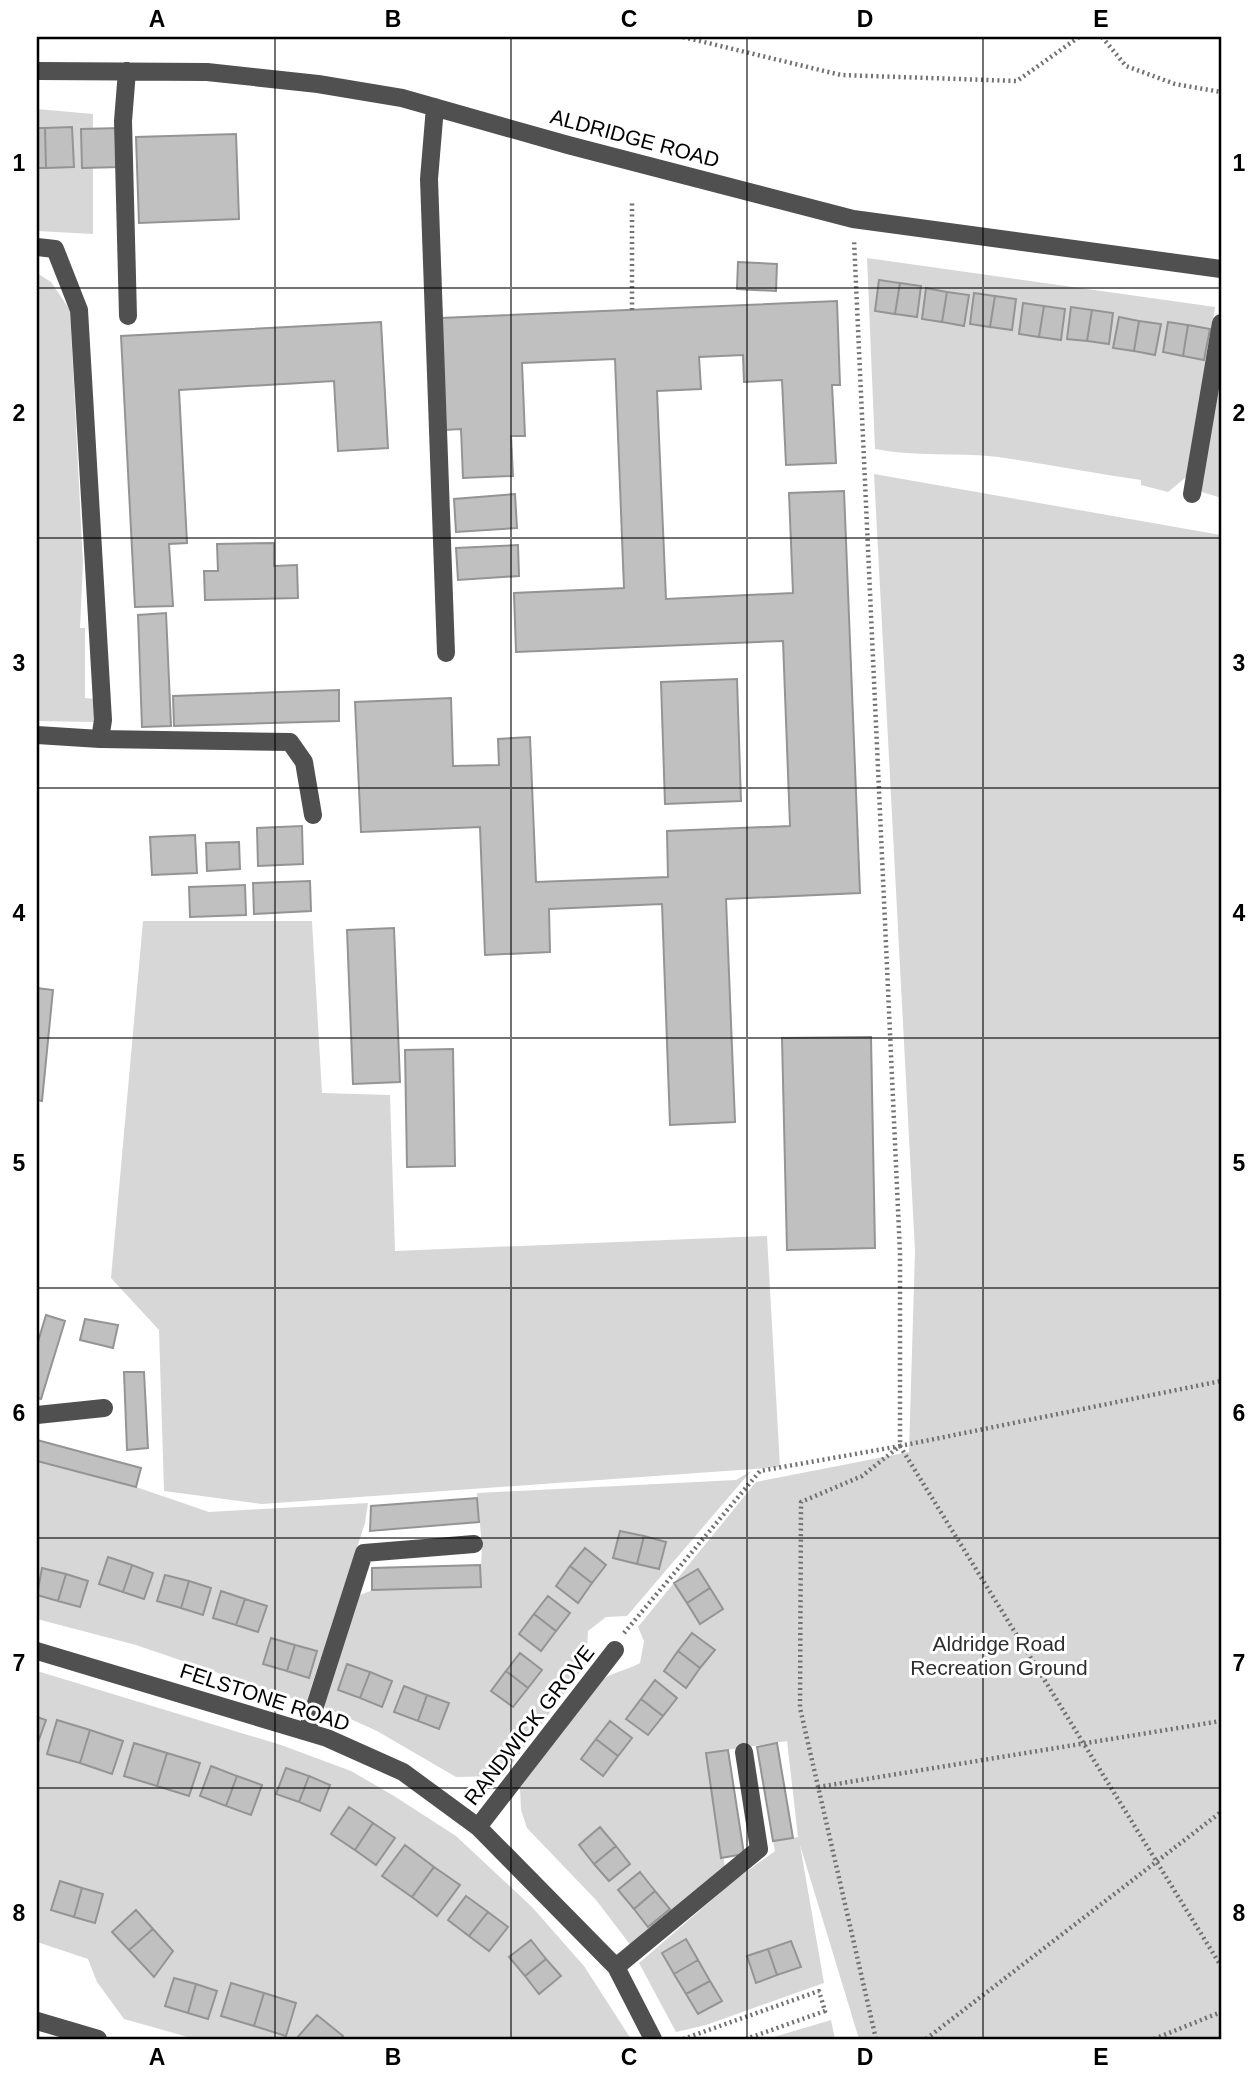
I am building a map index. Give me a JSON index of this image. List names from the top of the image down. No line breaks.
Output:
{"streets":{"street":["ALDRIDGE ROAD","FELSTONE ROAD","RANDWICK GROVE"]},"crossings":[["FELSTONE ROAD","RANDWICK GROVE"]],"parks":["Aldridge Road Recreation Ground"],"grid":{"columns":["A","B","C","D","E"],"rows":["1","2","3","4","5","6","7","8"]}}
